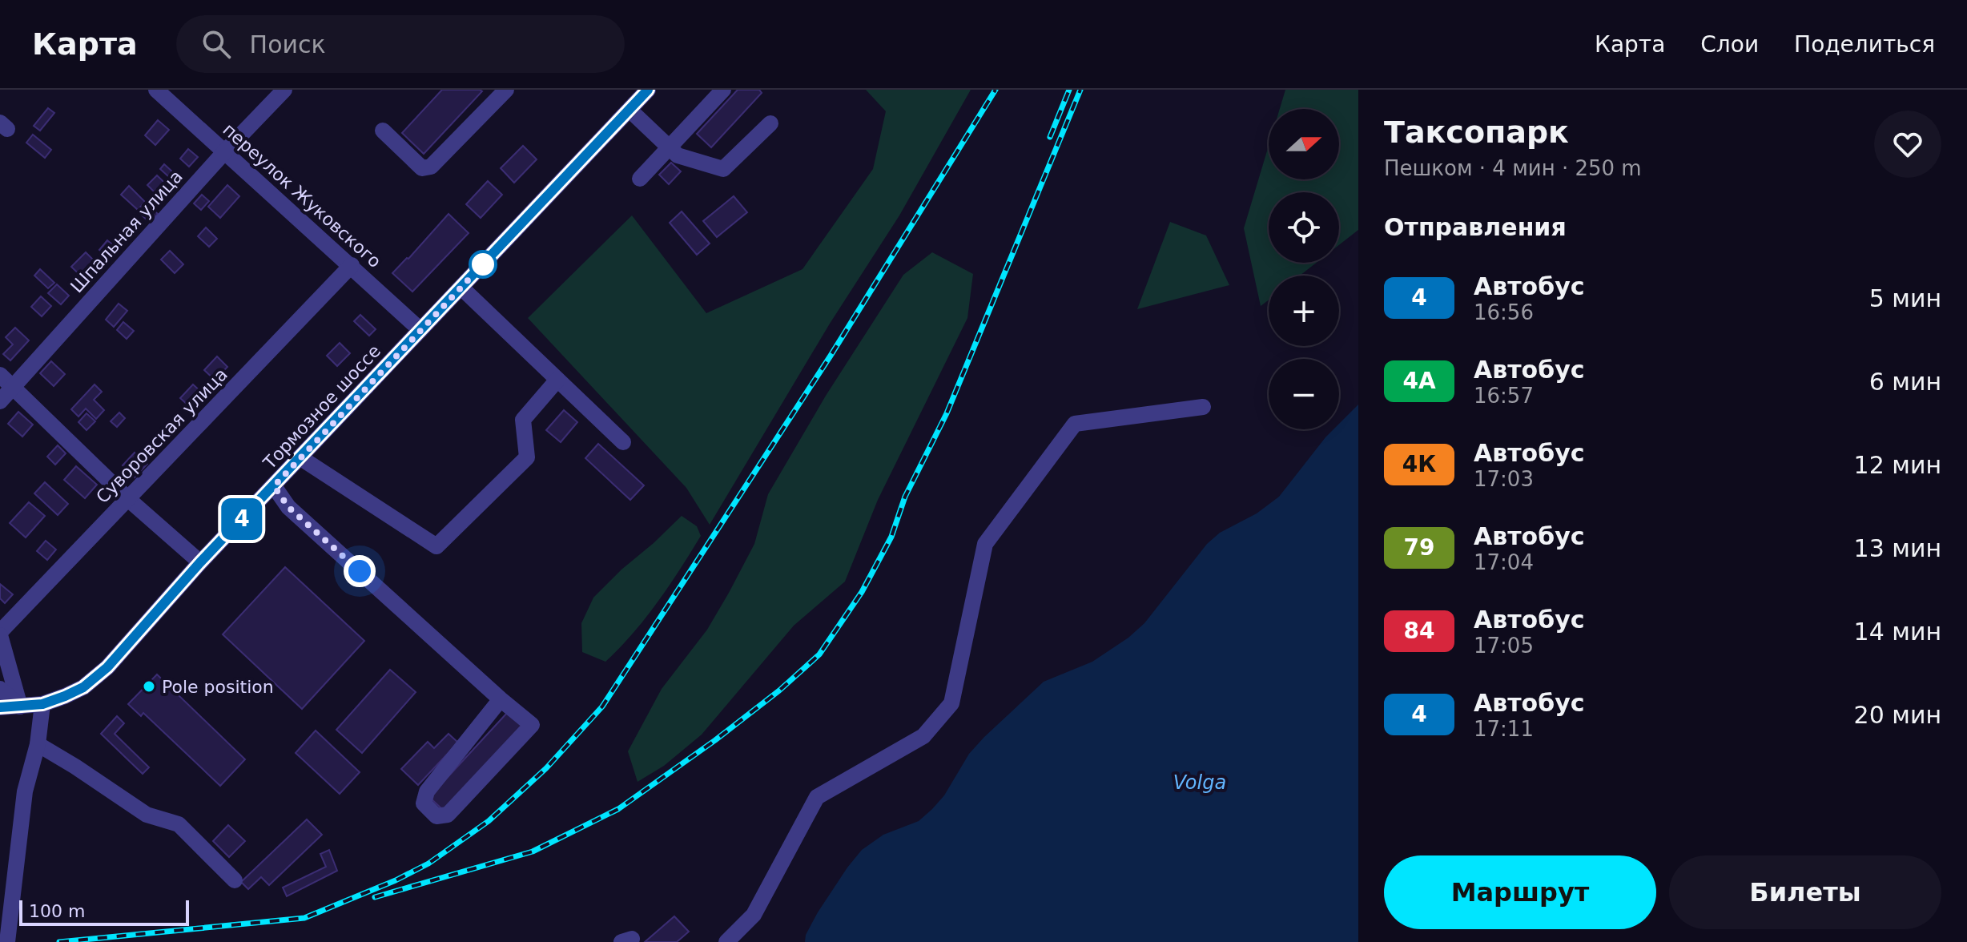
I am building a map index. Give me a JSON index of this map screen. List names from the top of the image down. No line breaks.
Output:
{"streets":{"street":["переулок Жуковского","Шпальная улица","Тормозное шоссе","Суворовская улица"]},"crossings":[["переулок Жуковского","Шпальная улица"],["переулок Жуковского","Тормозное шоссе"],["переулок Жуковского","Суворовская улица"],["Тормозное шоссе","Суворовская улица"]],"water":["Volga"],"places":["Pole position"],"lines":["bus line 4"],"scale_bar":"100 m","north":"right","page":{"header":"Карта","search":"Поиск","nav":["Карта","Слои","Поделиться"],"on_map":"4","heading":[["Таксопарк","Пешком · 4 мин · 250 m"],"Отправления"],"map_buttons":["+","−"],"list":[{"mark":"4","name":"Автобус","note":"16:56","value":"5 мин"},{"mark":"4А","name":"Автобус","note":"16:57","value":"6 мин"},{"mark":"4К","name":"Автобус","note":"17:03","value":"12 мин"},{"mark":"79","name":"Автобус","note":"17:04","value":"13 мин"},{"mark":"84","name":"Автобус","note":"17:05","value":"14 мин"},{"mark":"4","name":"Автобус","note":"17:11","value":"20 мин"}],"buttons":["Маршрут","Билеты"],"scale":"100 m"}}
